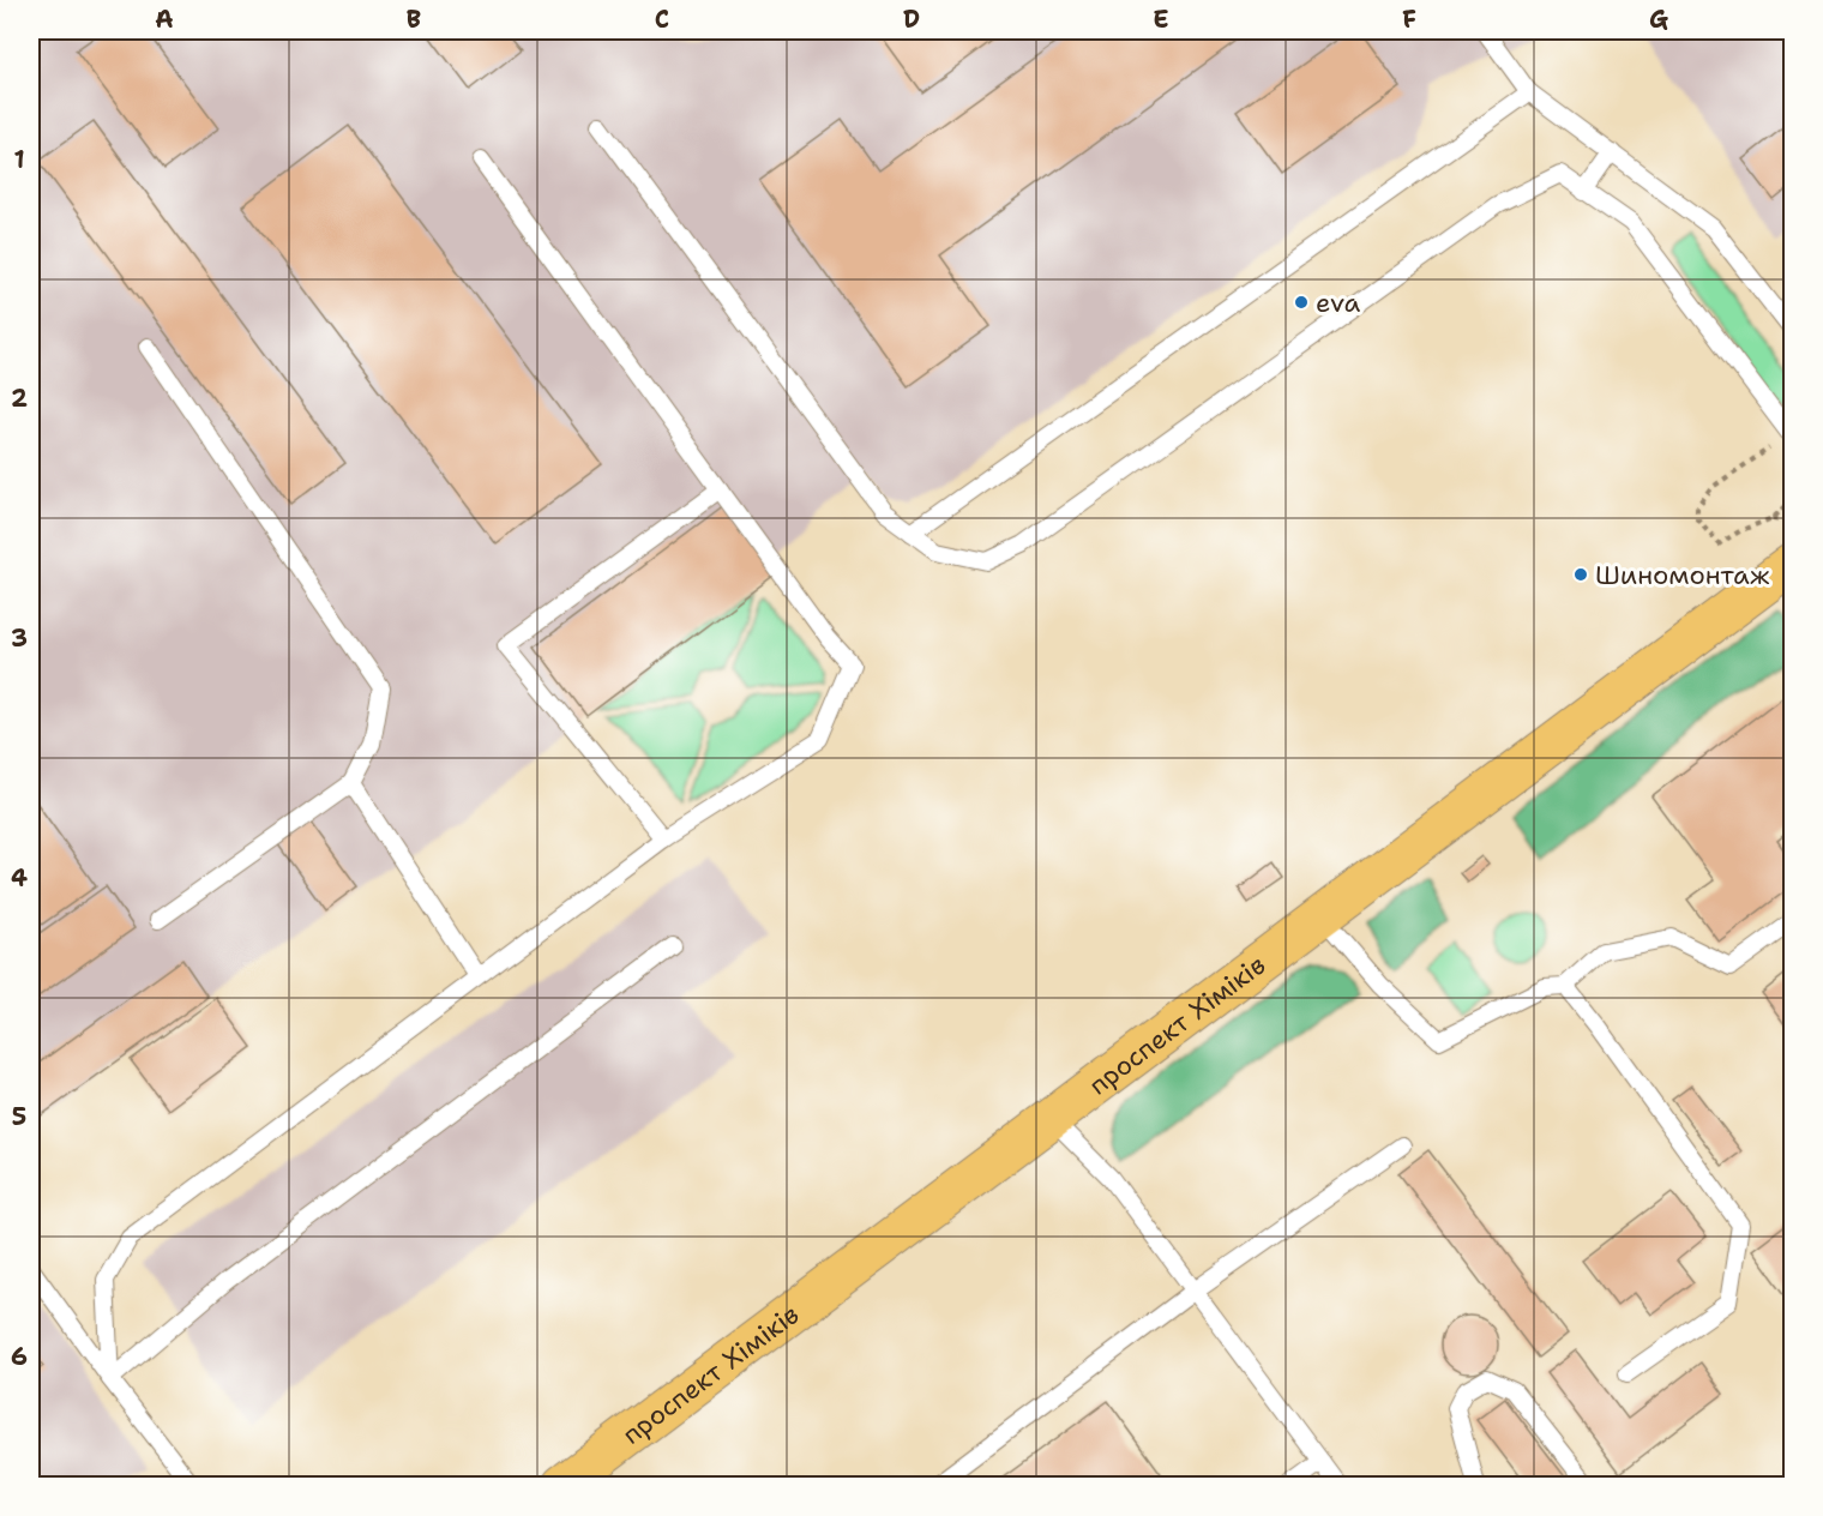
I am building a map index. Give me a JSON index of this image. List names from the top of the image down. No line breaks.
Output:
{"streets":{"main road":["проспект Хіміків"]},"places":["eva","Шиномонтаж"],"grid":{"columns":["A","B","C","D","E","F","G"],"rows":["1","2","3","4","5","6"]}}
